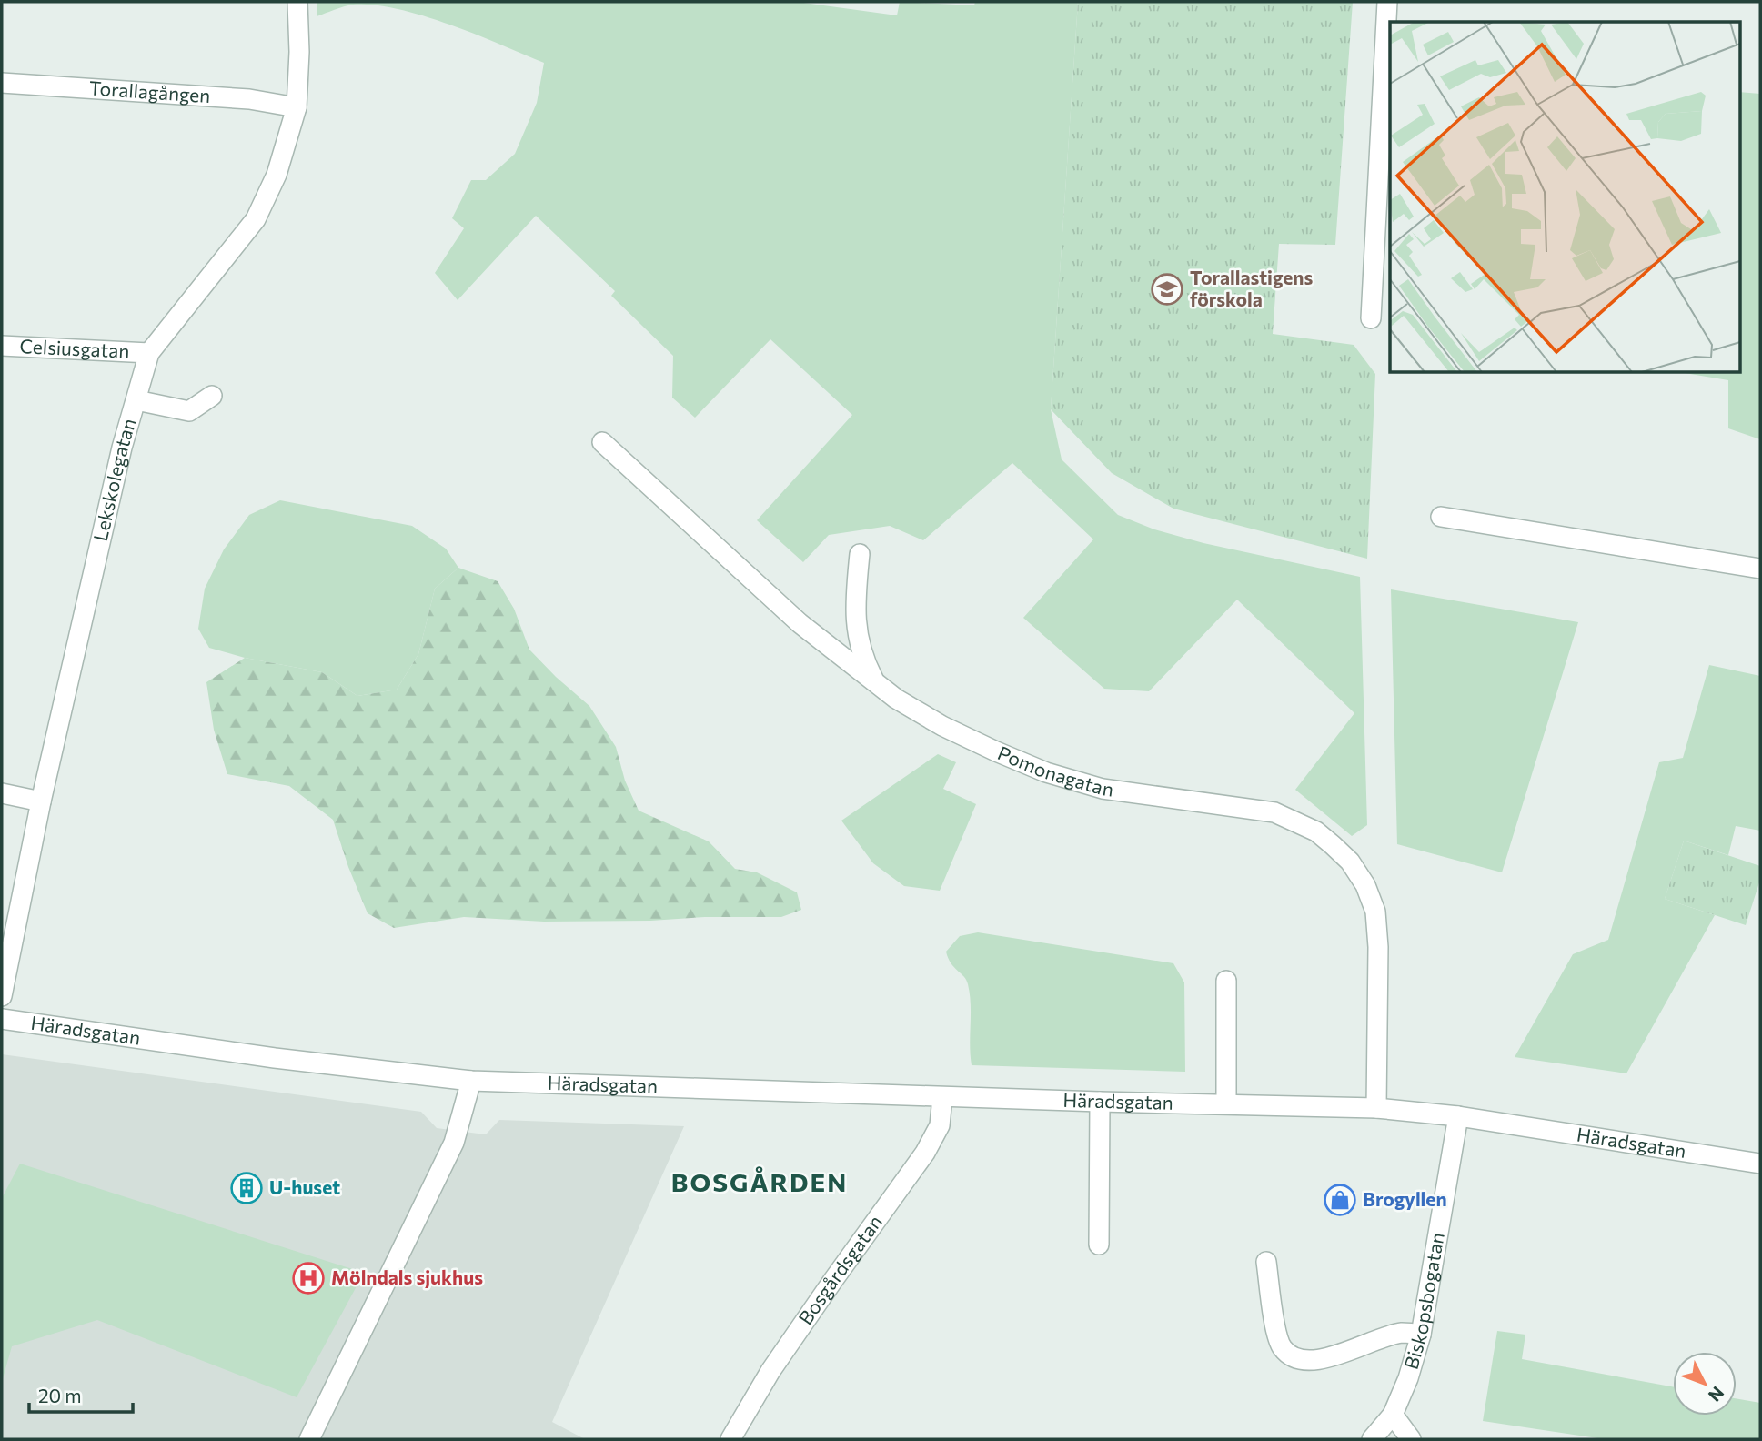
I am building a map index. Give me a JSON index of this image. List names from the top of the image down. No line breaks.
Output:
{"streets":{"street":["Torallagången","Celsiusgatan","Lekskolegatan","Pomonagatan","Häradsgatan","Bosgårdsgatan","Biskopsbogatan"]},"crossings":[["Torallagången","Lekskolegatan"],["Celsiusgatan","Lekskolegatan"],["Pomonagatan","Häradsgatan"],["Häradsgatan","Bosgårdsgatan"],["Häradsgatan","Biskopsbogatan"]],"districts":["BOSGÅRDEN"],"places":{"school or university":["Torallastigens förskola"],"building":["U-huset"],"shop":["Brogyllen"],"hospital":["Mölndals sjukhus"]},"scale_bar":"20 m","north":"bottom right"}
